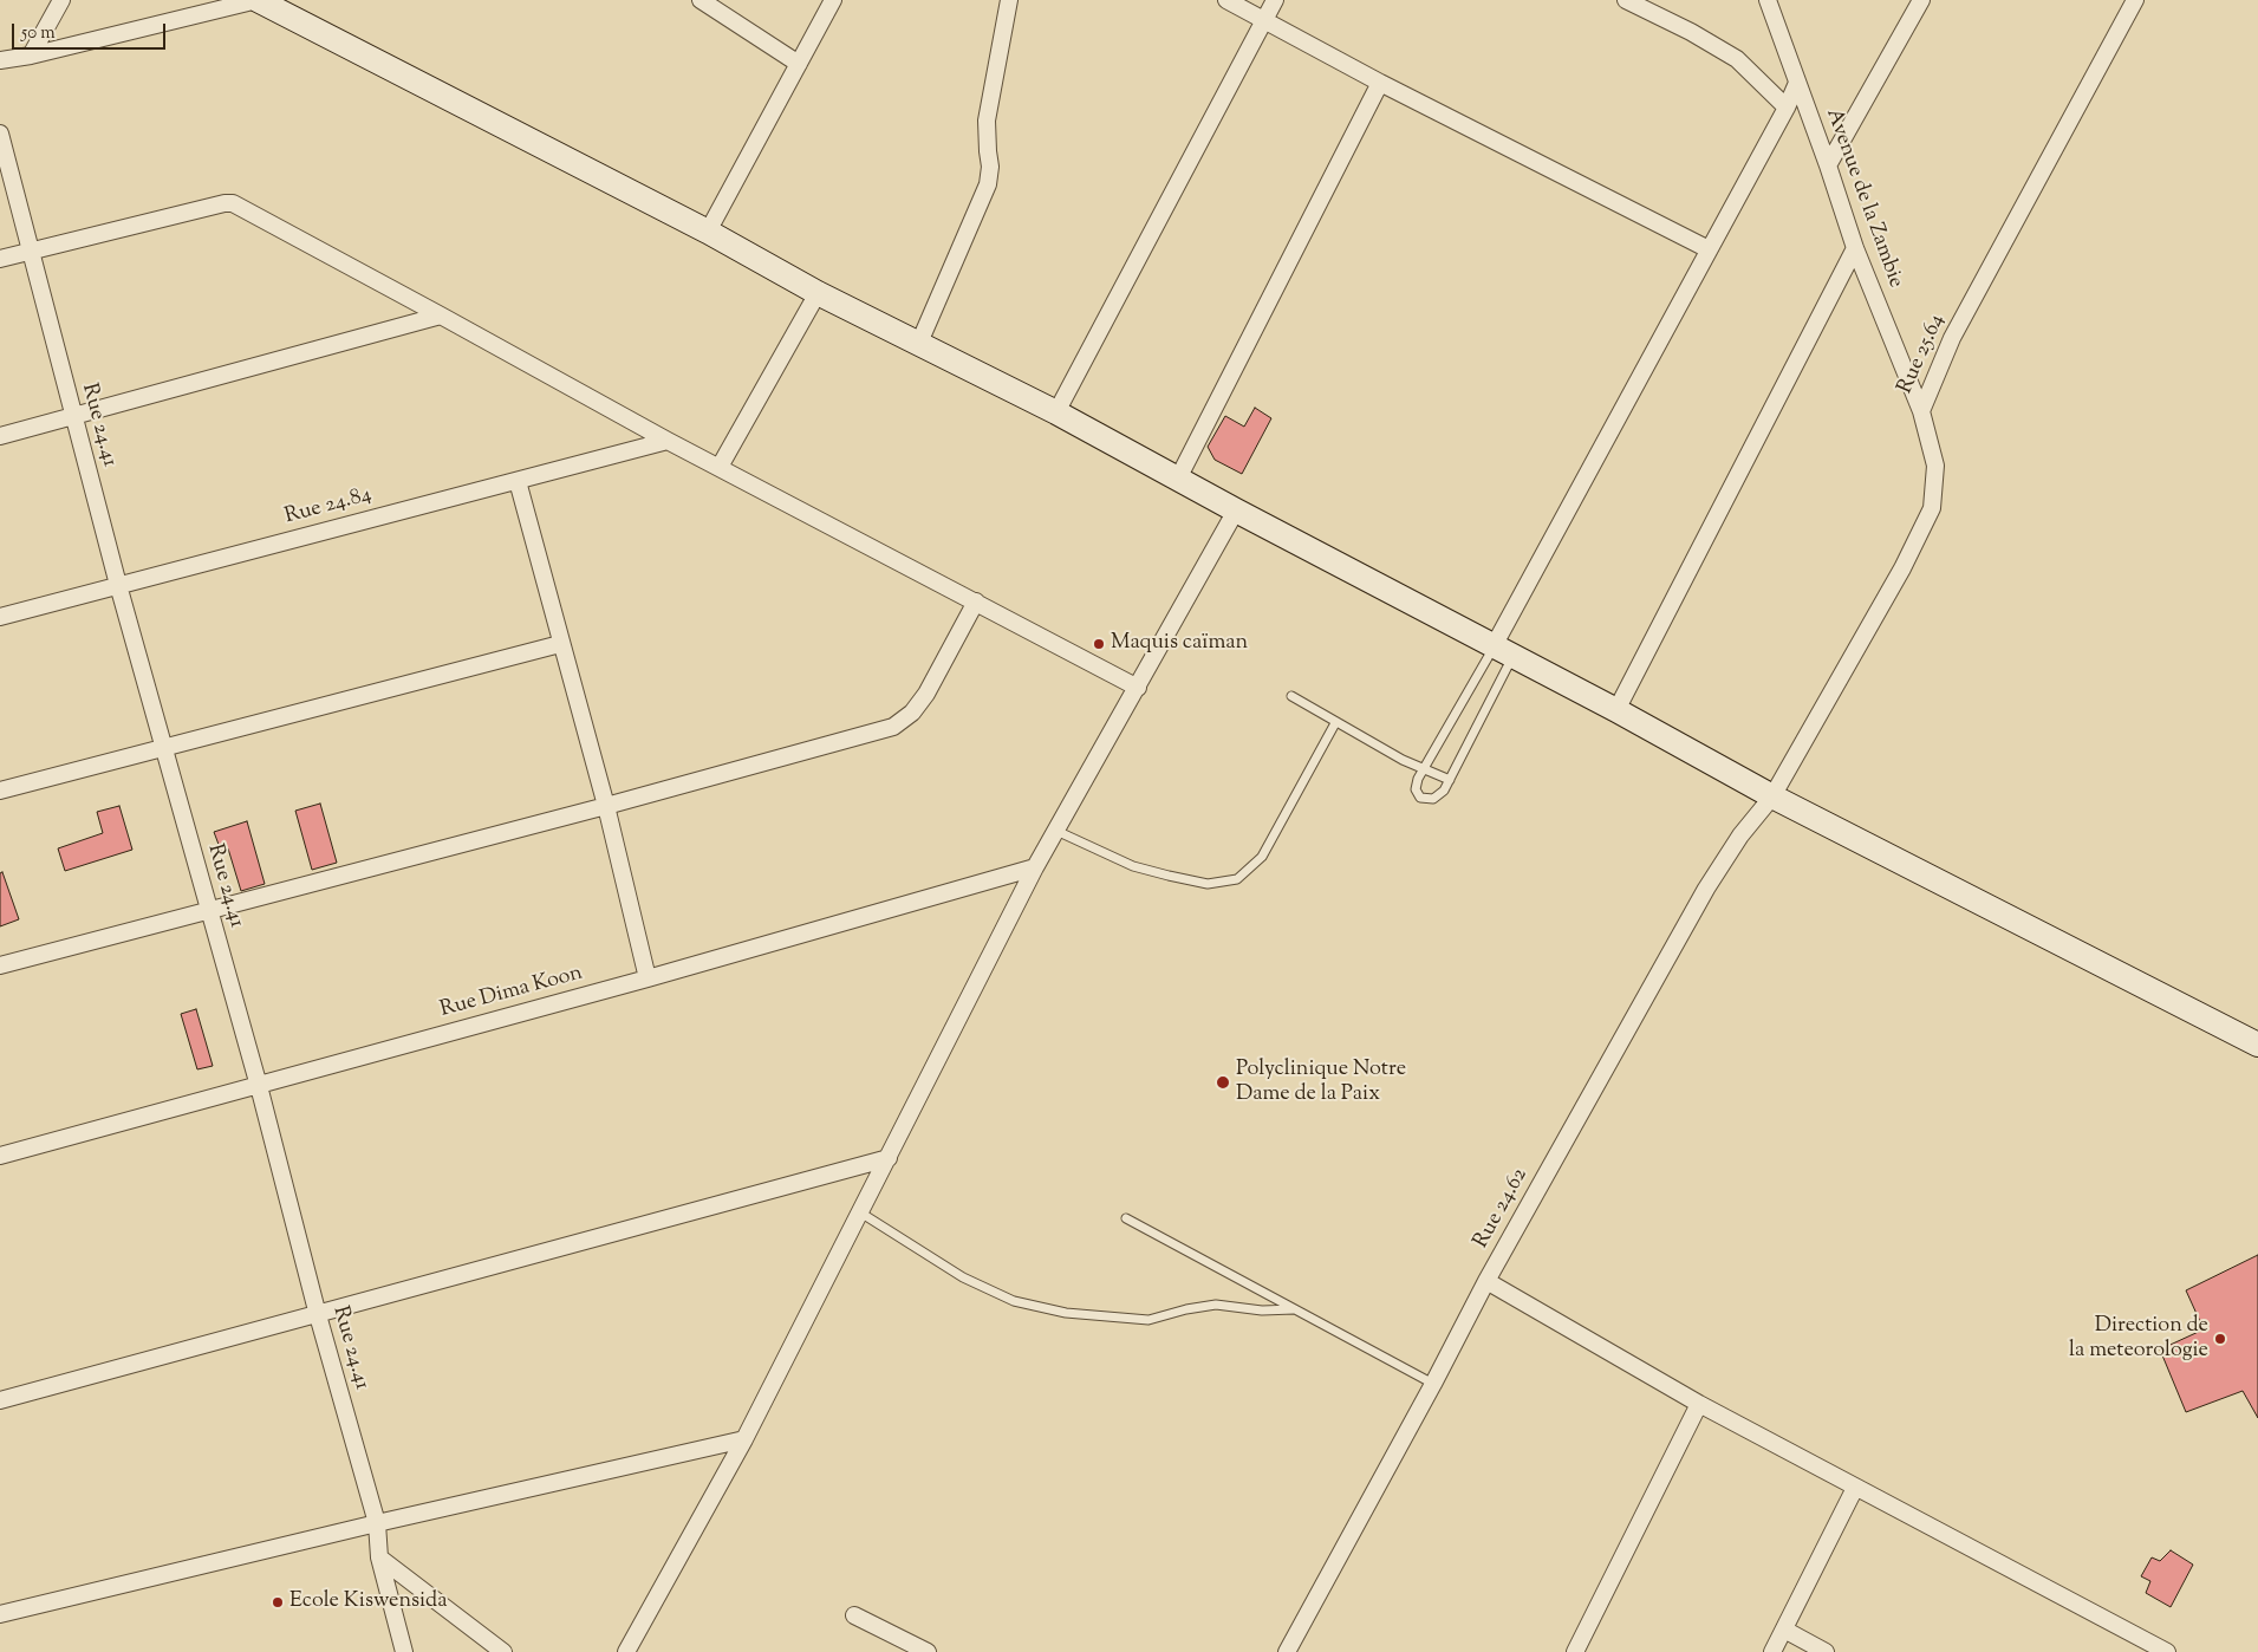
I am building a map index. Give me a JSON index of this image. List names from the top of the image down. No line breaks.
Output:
{"streets":{"street":["Avenue de la Zambie","Rue 25.64","Rue 24.41","Rue 24.84","Rue Dima Koon","Rue 24.62"]},"crossings":[["Avenue de la Zambie","Rue 25.64"],["Rue 25.64","Rue 24.62"],["Rue 24.41","Rue 24.84"],["Rue 24.41","Rue Dima Koon"]],"places":["Maquis caïman","Polyclinique Notre Dame de la Paix","Direction de la meteorologie","Ecole Kiswensida"],"scale_bar":"50 m"}
